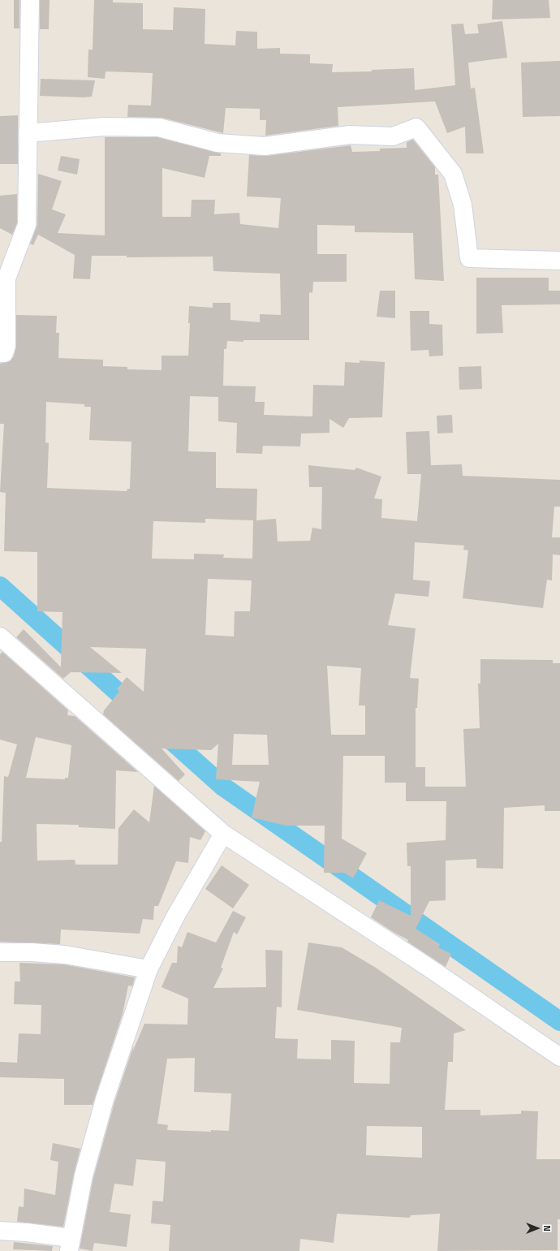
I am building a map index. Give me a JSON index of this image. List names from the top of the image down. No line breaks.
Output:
{"north":"right"}
